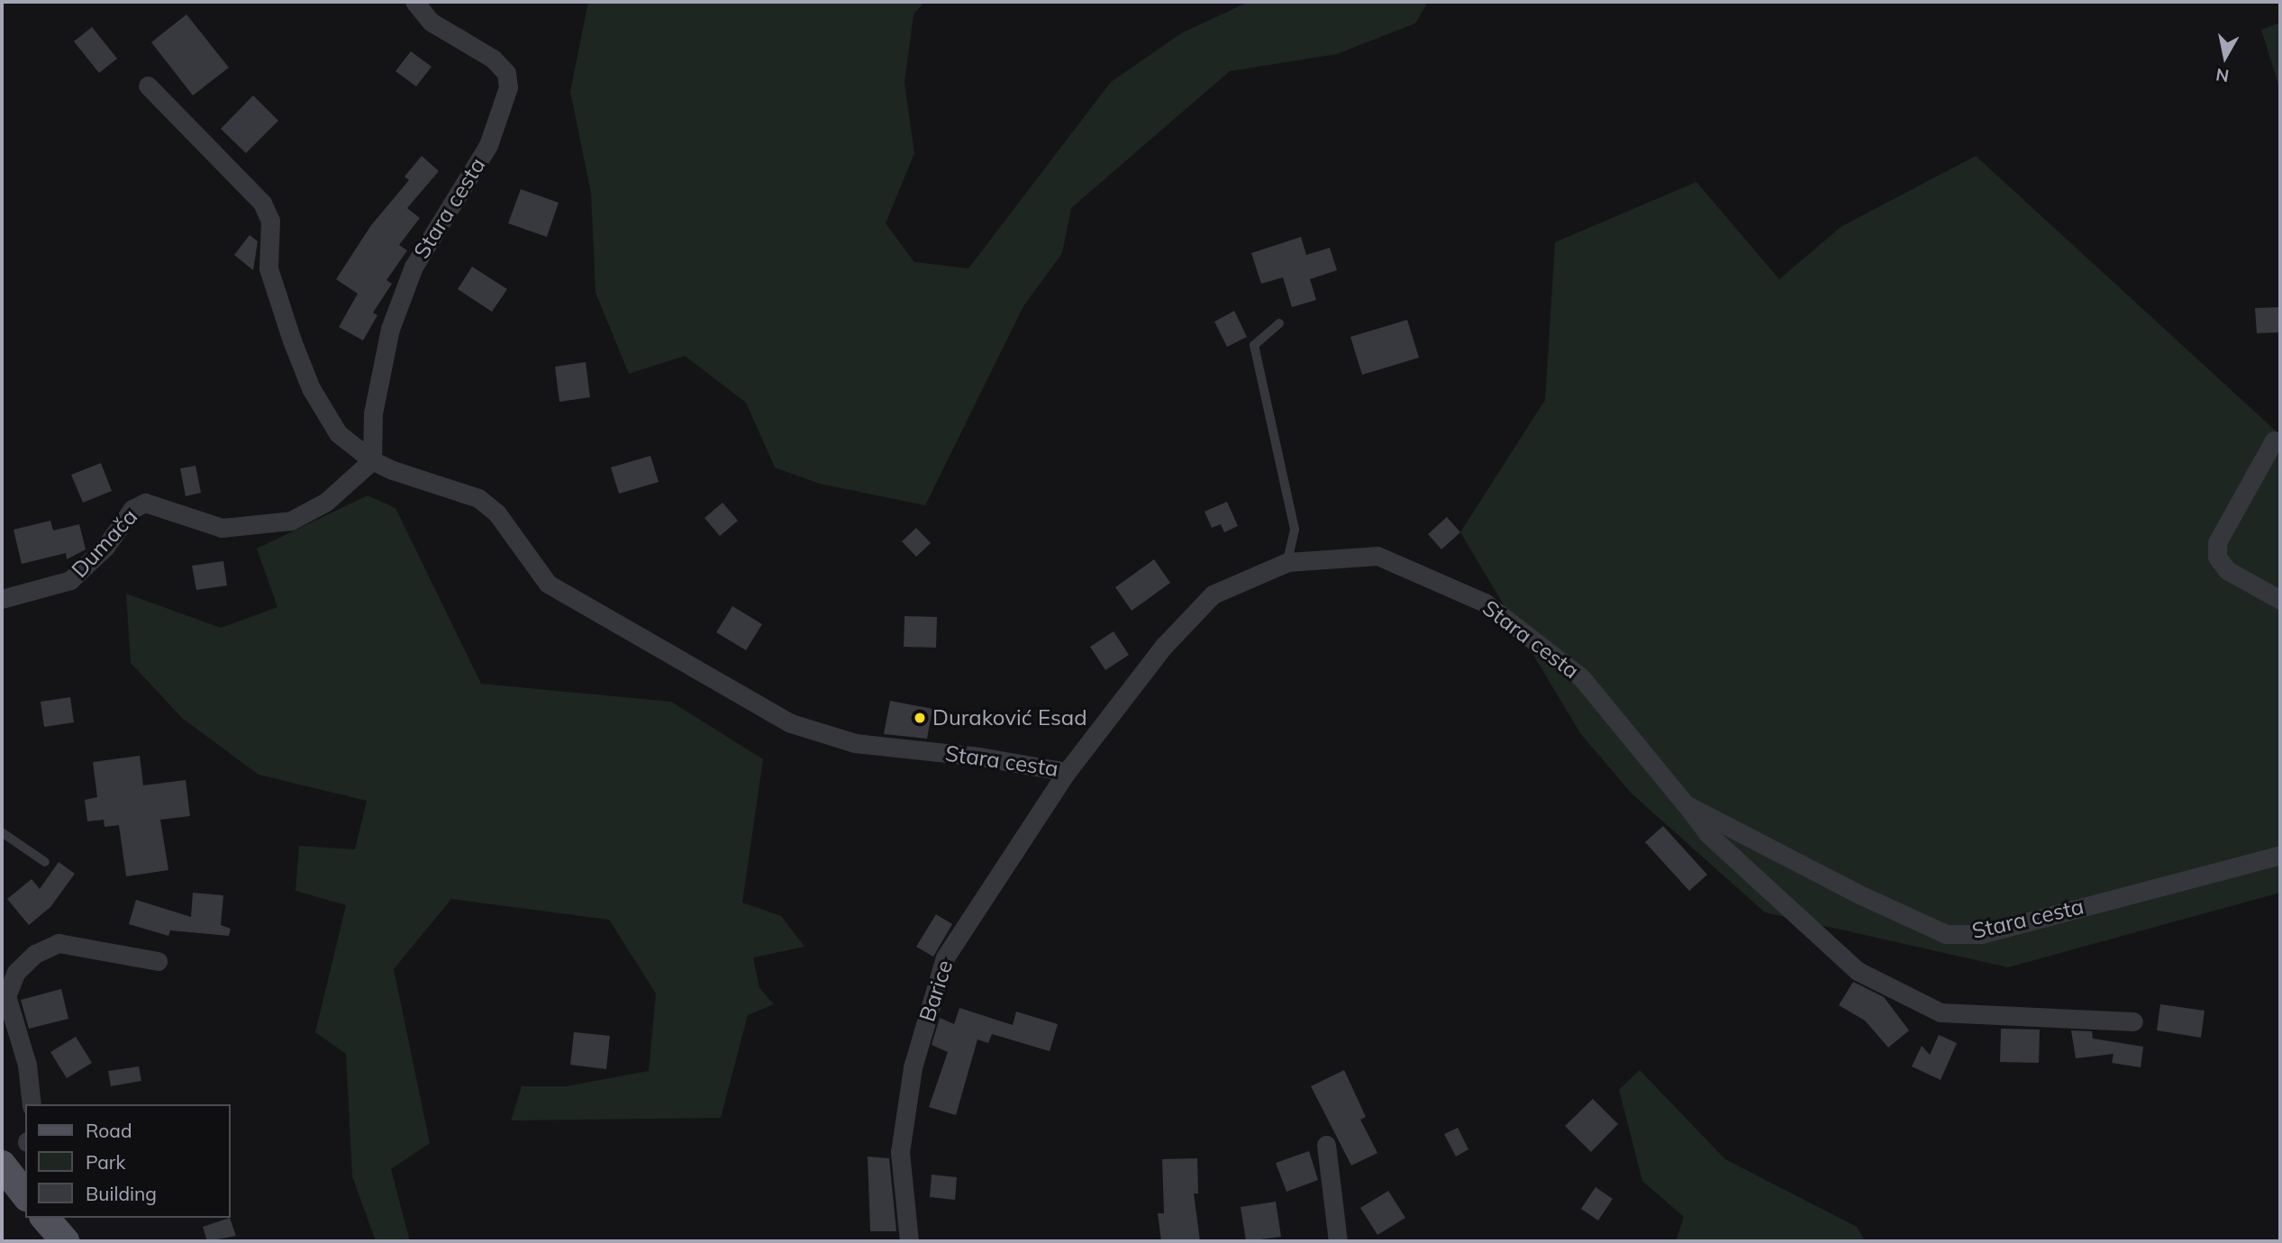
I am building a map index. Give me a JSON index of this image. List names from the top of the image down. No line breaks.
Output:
{"streets":{"street":["Stara cesta","Dumača","Barice"]},"crossings":[["Stara cesta","Dumača"],["Stara cesta","Barice"]],"places":["Duraković Esad"],"legend":["Road","Park","Building"],"north":"bottom"}
